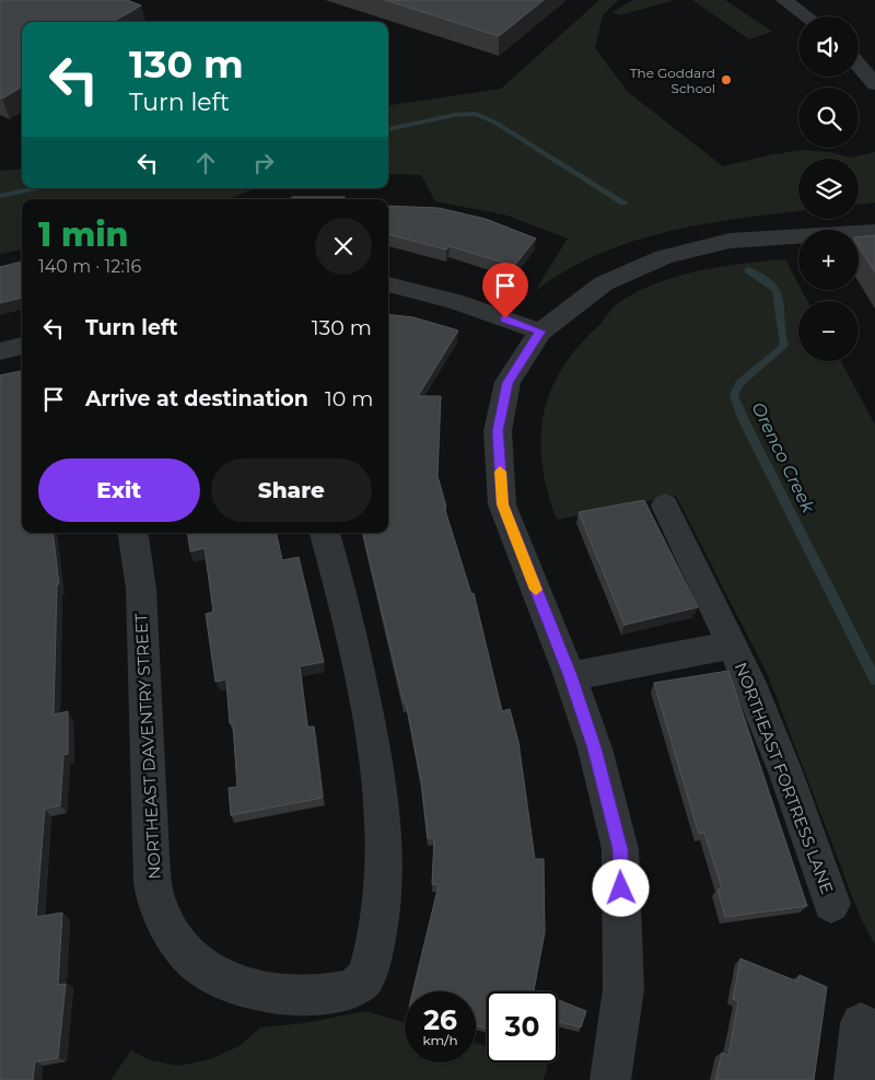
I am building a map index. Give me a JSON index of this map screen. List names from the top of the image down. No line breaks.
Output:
{"streets":{"street":["NORTHEAST DAVENTRY STREET","NORTHEAST FORTRESS LANE"]},"water":["Orenco Creek"],"places":["The Goddard School"],"page":{"map_buttons":["+","−"],"turn":["130 m","Turn left"],"heading":["1 min","140 m · 12:16"],"list":[{"name":"Turn left","value":"130 m"},{"name":"Arrive at destination","value":"10 m"}],"buttons":["Exit","Share"],"speed":"26 km/h","limit":"30"}}
